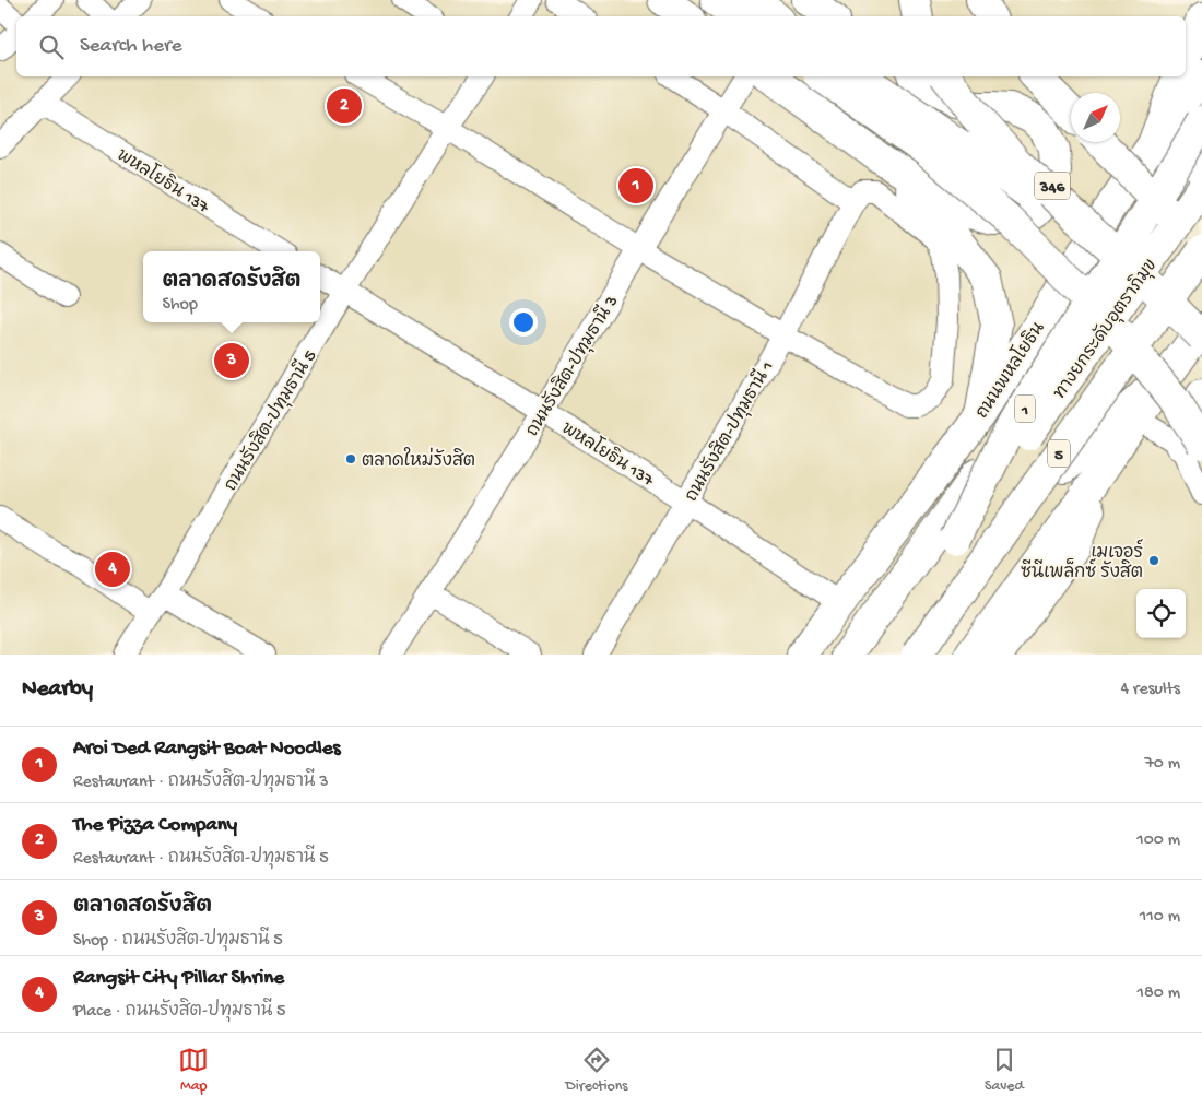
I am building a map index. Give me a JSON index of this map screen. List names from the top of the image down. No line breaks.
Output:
{"streets":{"main road":["346","ทางยกระดับอุตราภิมุข","ถนนพหลโยธิน","1","5"],"street":["พหลโยธิน 137","ถนนรังสิต-ปทุมธานี 3","ถนนรังสิต-ปทุมธานี 5","ถนนรังสิต-ปทุมธานี 1"]},"crossings":[["พหลโยธิน 137","ถนนรังสิต-ปทุมธานี 3"],["พหลโยธิน 137","ถนนพหลโยธิน"],["พหลโยธิน 137","ถนนรังสิต-ปทุมธานี 5"],["พหลโยธิน 137","ถนนรังสิต-ปทุมธานี 1"]],"places":["ตลาดใหม่รังสิต","เมเจอร์ ซีนีเพล็กซ์ รังสิต"],"north":"top right","page":{"search":"Search here","pins":["2","1","3","4"],"popup":["ตลาดสดรังสิต","Shop"],"heading":["Nearby","4 results"],"list":[{"mark":"1","name":"Aroi Ded Rangsit Boat Noodles","note":"Restaurant · ถนนรังสิต-ปทุมธานี 3","value":"70 m"},{"mark":"2","name":"The Pizza Company","note":"Restaurant · ถนนรังสิต-ปทุมธานี 5","value":"100 m"},{"mark":"3","name":"ตลาดสดรังสิต","note":"Shop · ถนนรังสิต-ปทุมธานี 5","value":"110 m"},{"mark":"4","name":"Rangsit City Pillar Shrine","note":"Place · ถนนรังสิต-ปทุมธานี 5","value":"180 m"}],"nav":["Map","Directions","Saved"]}}
